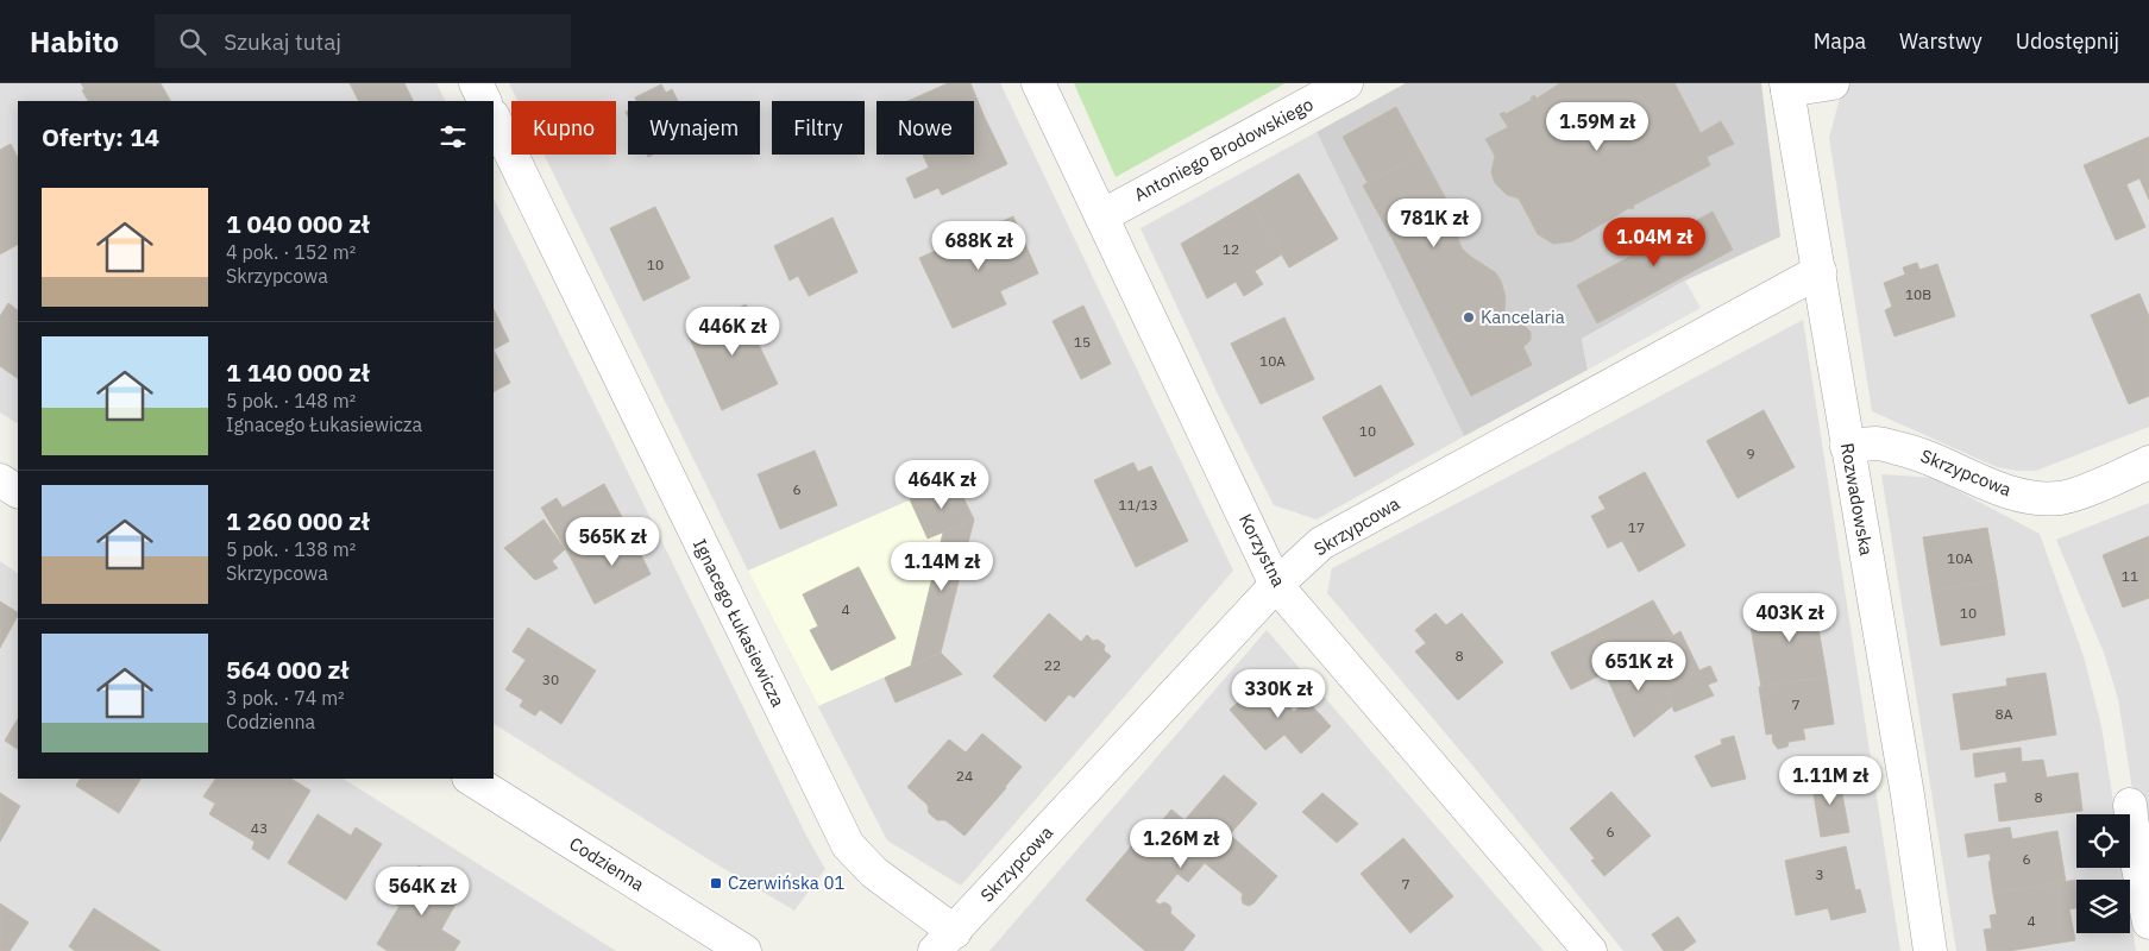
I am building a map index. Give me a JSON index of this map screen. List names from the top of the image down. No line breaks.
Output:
{"streets":{"street":["Antoniego Brodowskiego","Skrzypcowa","Rozwadowska","Korzystna","Ignacego Łukasiewicza","Codzienna"]},"crossings":[["Antoniego Brodowskiego","Korzystna"],["Skrzypcowa","Rozwadowska"],["Skrzypcowa","Korzystna"],["Skrzypcowa","Ignacego Łukasiewicza"]],"places":{"other":["Kancelaria"],"transit":["Czerwińska 01"]},"house_numbers":["12","10","10B","15","10A","10","9","6","11/13","17","10A","11","4","10","8","22","30","7","8A","24","8","43","6","6","3","7","4"],"page":{"header":"Habito","search":"Szukaj tutaj","nav":["Mapa","Warstwy","Udostępnij"],"chip":["Kupno","Wynajem","Filtry","Nowe"],"heading":"Oferty: 14","price":["1.59M zł","781K zł","1.04M zł","688K zł","446K zł","464K zł","565K zł","1.14M zł","403K zł","651K zł","330K zł","1.11M zł","1.26M zł","564K zł"],"list":[{"name":"1 040 000 zł","note":"4 pok. · 152 m² · Skrzypcowa"},{"name":"1 140 000 zł","note":"5 pok. · 148 m² · Ignacego Łukasiewicza"},{"name":"1 260 000 zł","note":"5 pok. · 138 m² · Skrzypcowa"},{"name":"564 000 zł","note":"3 pok. · 74 m² · Codzienna"}]}}
